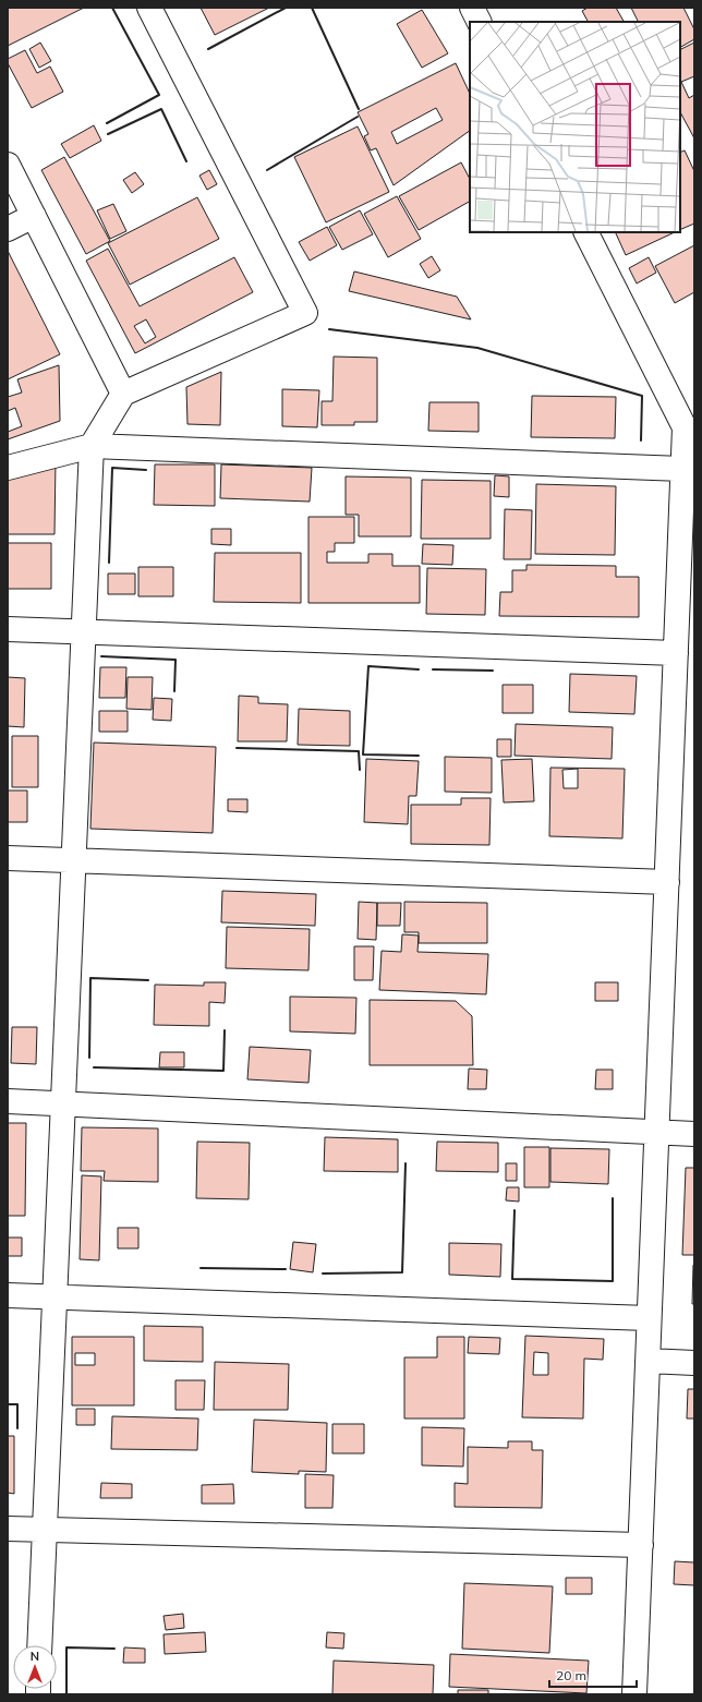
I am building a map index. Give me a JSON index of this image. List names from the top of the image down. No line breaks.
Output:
{"scale_bar":"20 m","north":"top"}
